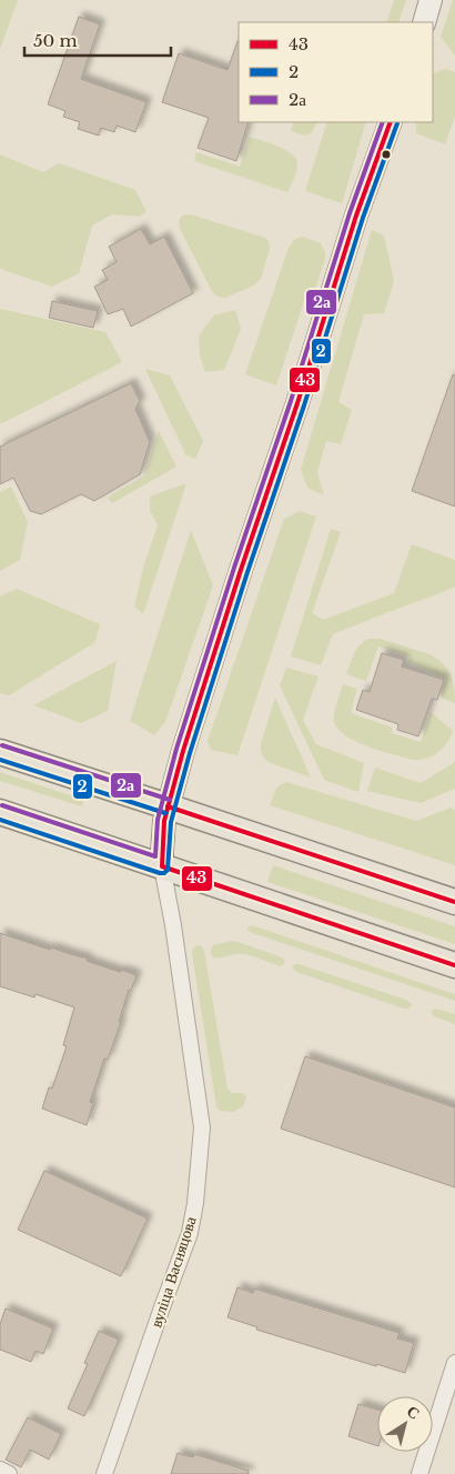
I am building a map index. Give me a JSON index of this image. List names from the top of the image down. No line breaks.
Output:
{"streets":{"street":["вуліца Васняцова"]},"lines":["transit line 43","transit line 2а","transit line 2"],"legend":["43","2","2а"],"scale_bar":"50 m","north":"top right"}
